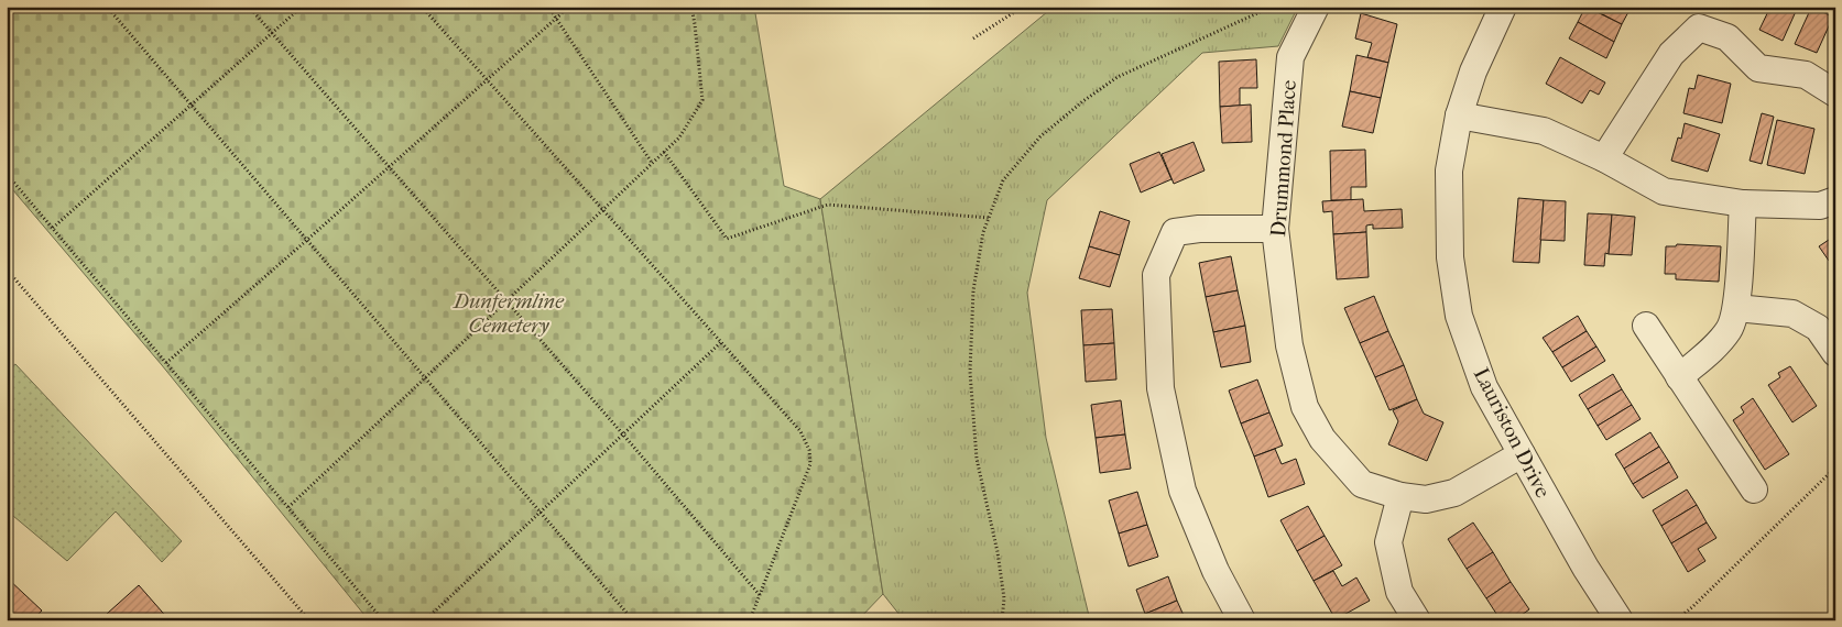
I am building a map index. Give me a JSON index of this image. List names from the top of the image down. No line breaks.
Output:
{"streets":{"street":["Drummond Place","Lauriston Drive"]},"crossings":[["Drummond Place","Lauriston Drive"]],"parks":["Dunfermline Cemetery"]}
